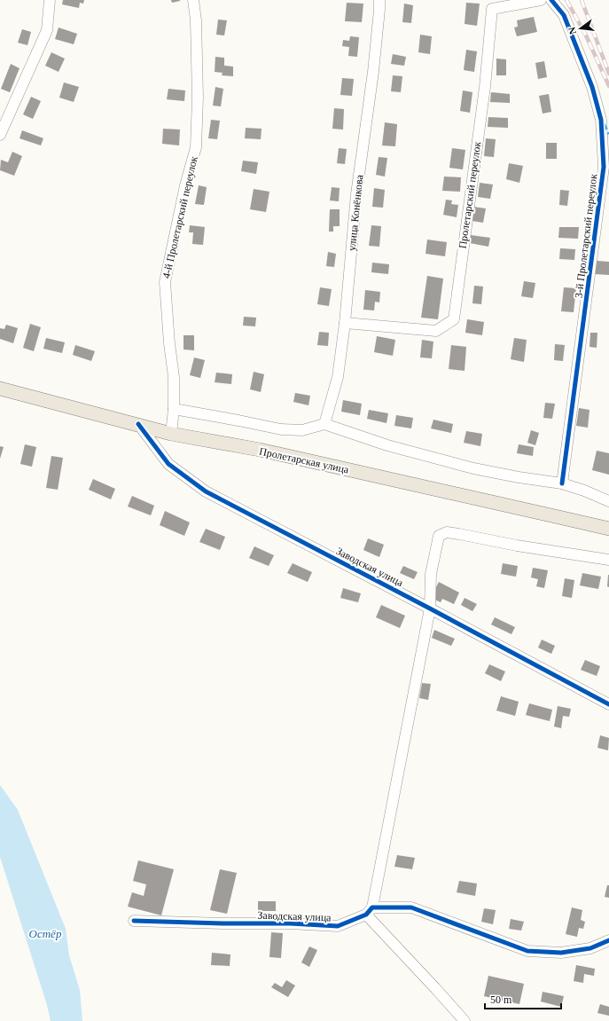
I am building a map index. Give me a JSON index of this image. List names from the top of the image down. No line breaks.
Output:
{"streets":{"main road":["Пролетарская улица"],"street":["Пролетарский переулок","улица Конёнкова","4-й Пролетарский переулок","3-й Пролетарский переулок","Заводская улица"]},"crossings":[["Пролетарский переулок","улица Конёнкова"],["4-й Пролетарский переулок","Пролетарская улица"],["Пролетарская улица","Заводская улица"]],"water":["Остёр"],"scale_bar":"50 m","north":"left"}
